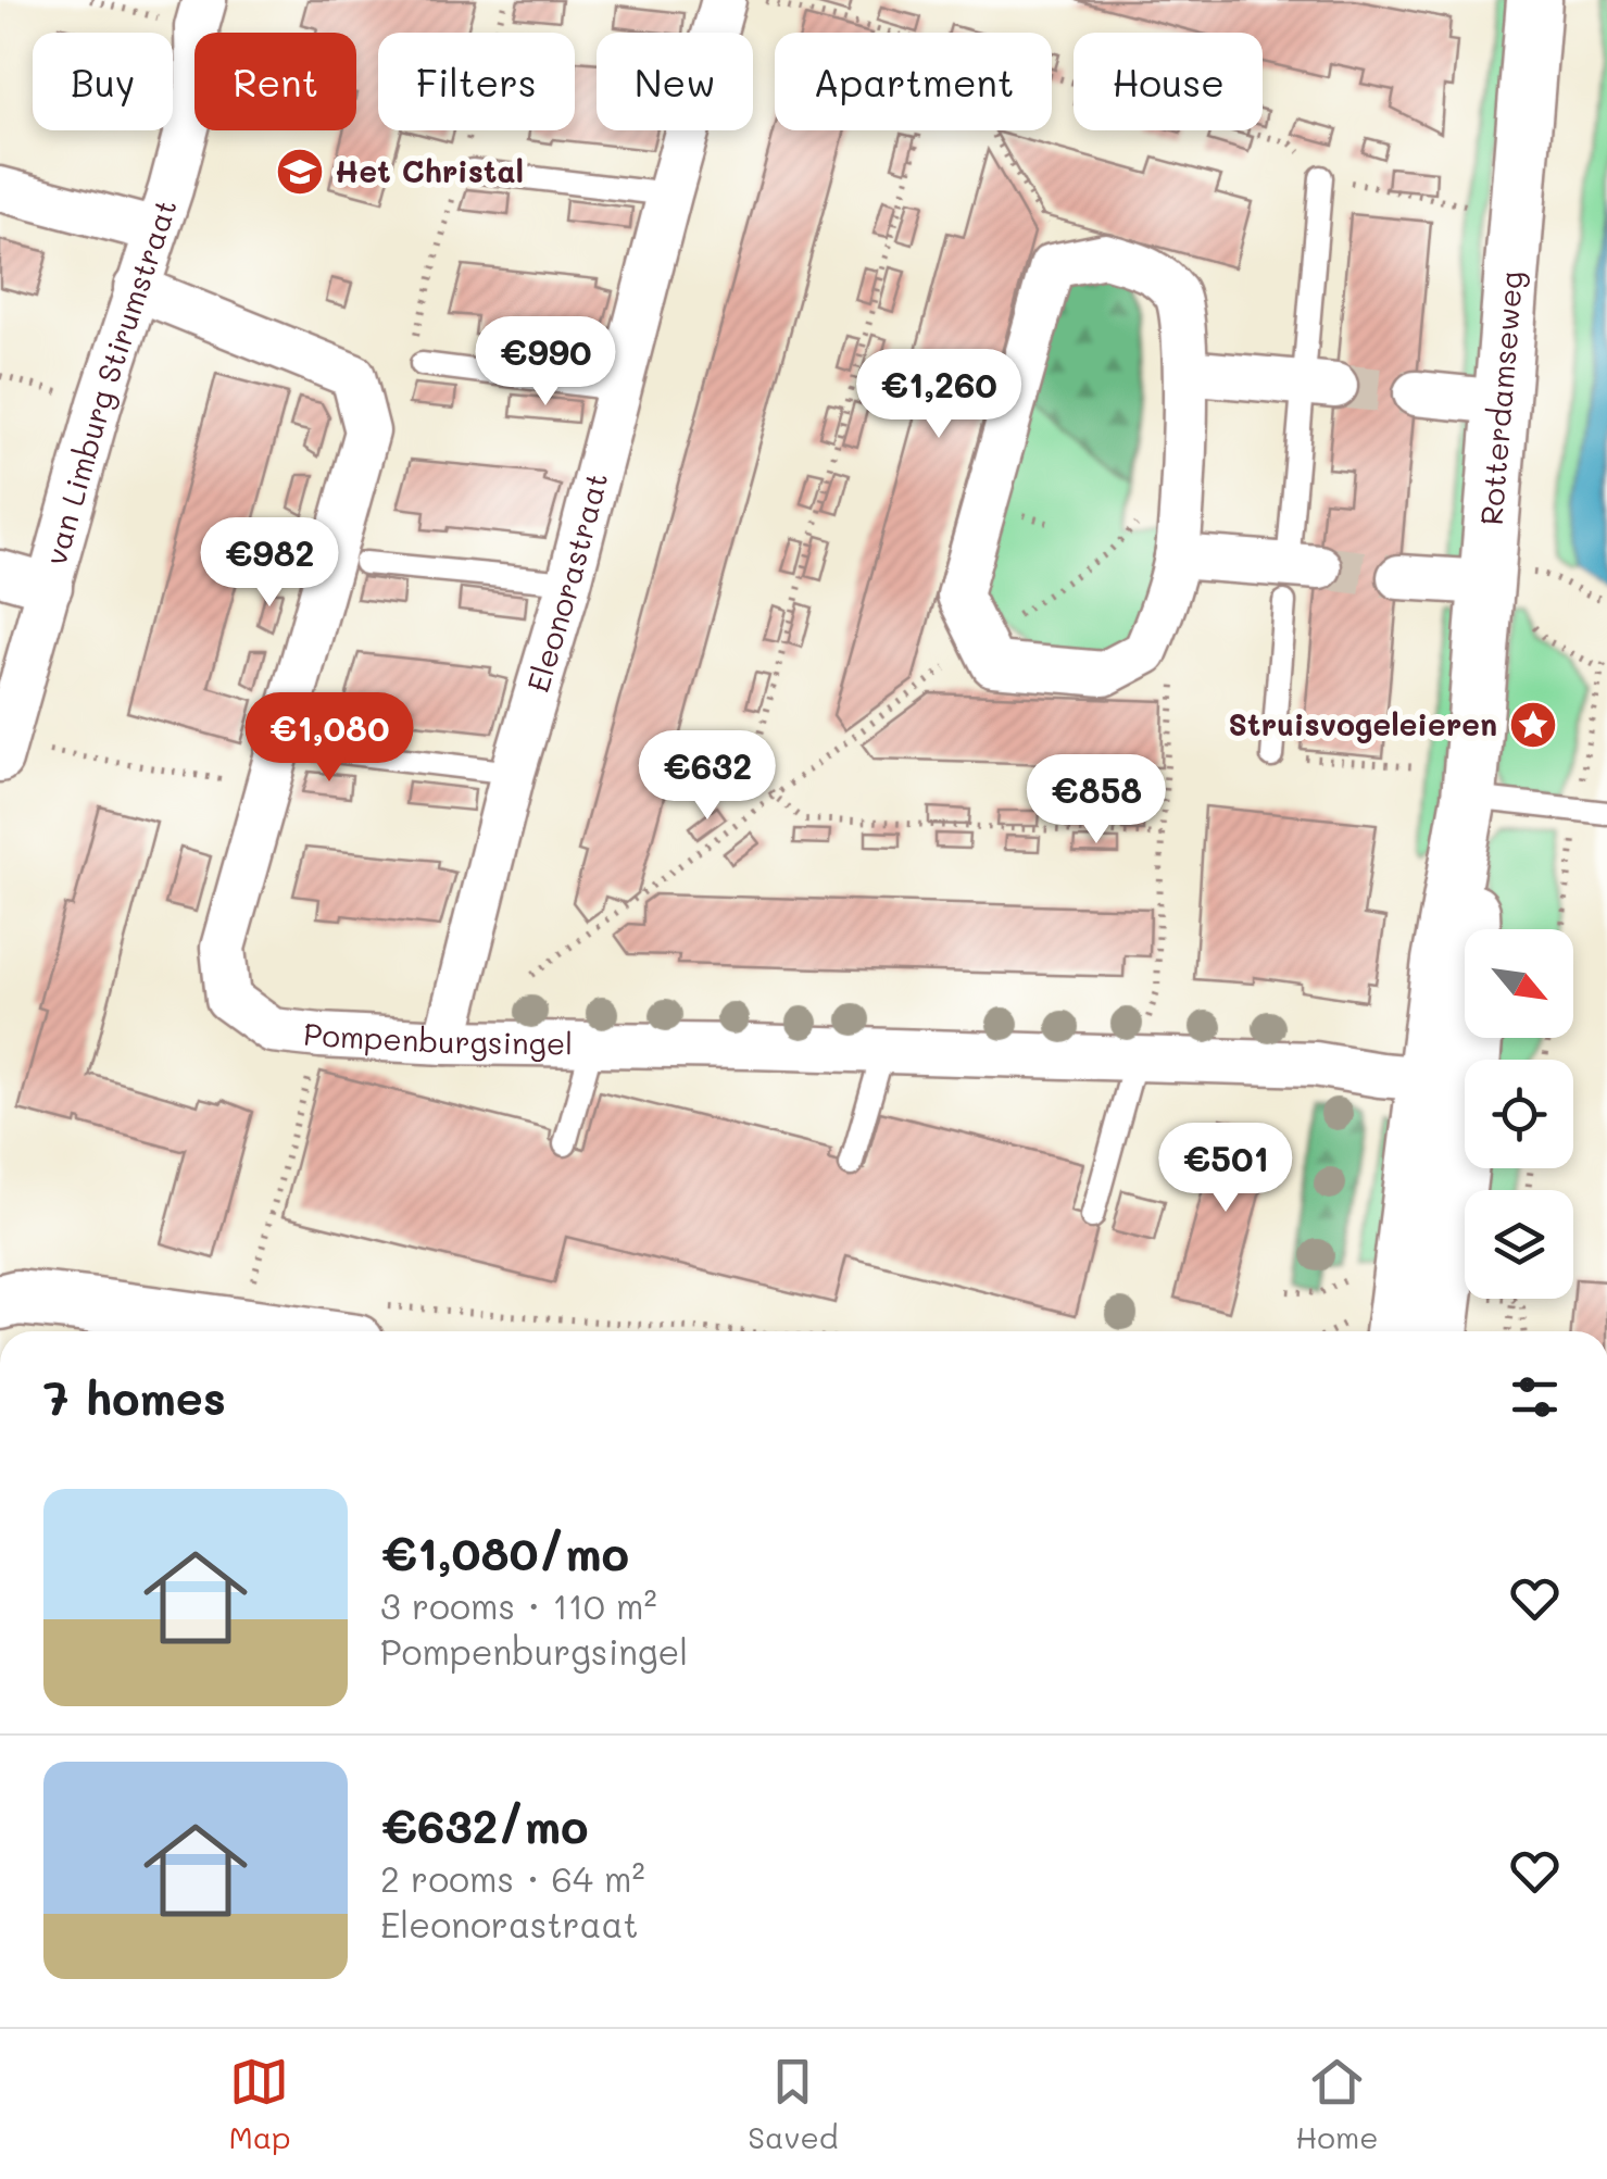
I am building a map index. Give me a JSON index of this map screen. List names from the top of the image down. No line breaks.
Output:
{"streets":{"street":["van Limburg Stirumstraat","Rotterdamseweg","Eleonorastraat","Pompenburgsingel"]},"crossings":[["van Limburg Stirumstraat","Pompenburgsingel"],["Rotterdamseweg","Pompenburgsingel"],["Eleonorastraat","Pompenburgsingel"]],"places":{"school or university":["Het Christal"],"place":["Struisvogeleieren"]},"north":"bottom right","page":{"chip":["Buy","Rent","Filters","New","Apartment","House"],"price":["€990","€1,260","€982","€1,080","€632","€858","€501"],"heading":"7 homes","list":[{"name":"€1,080/mo","note":"3 rooms · 110 m² · Pompenburgsingel"},{"name":"€632/mo","note":"2 rooms · 64 m² · Eleonorastraat"}],"tabs":["Map","Saved","Home"]}}
